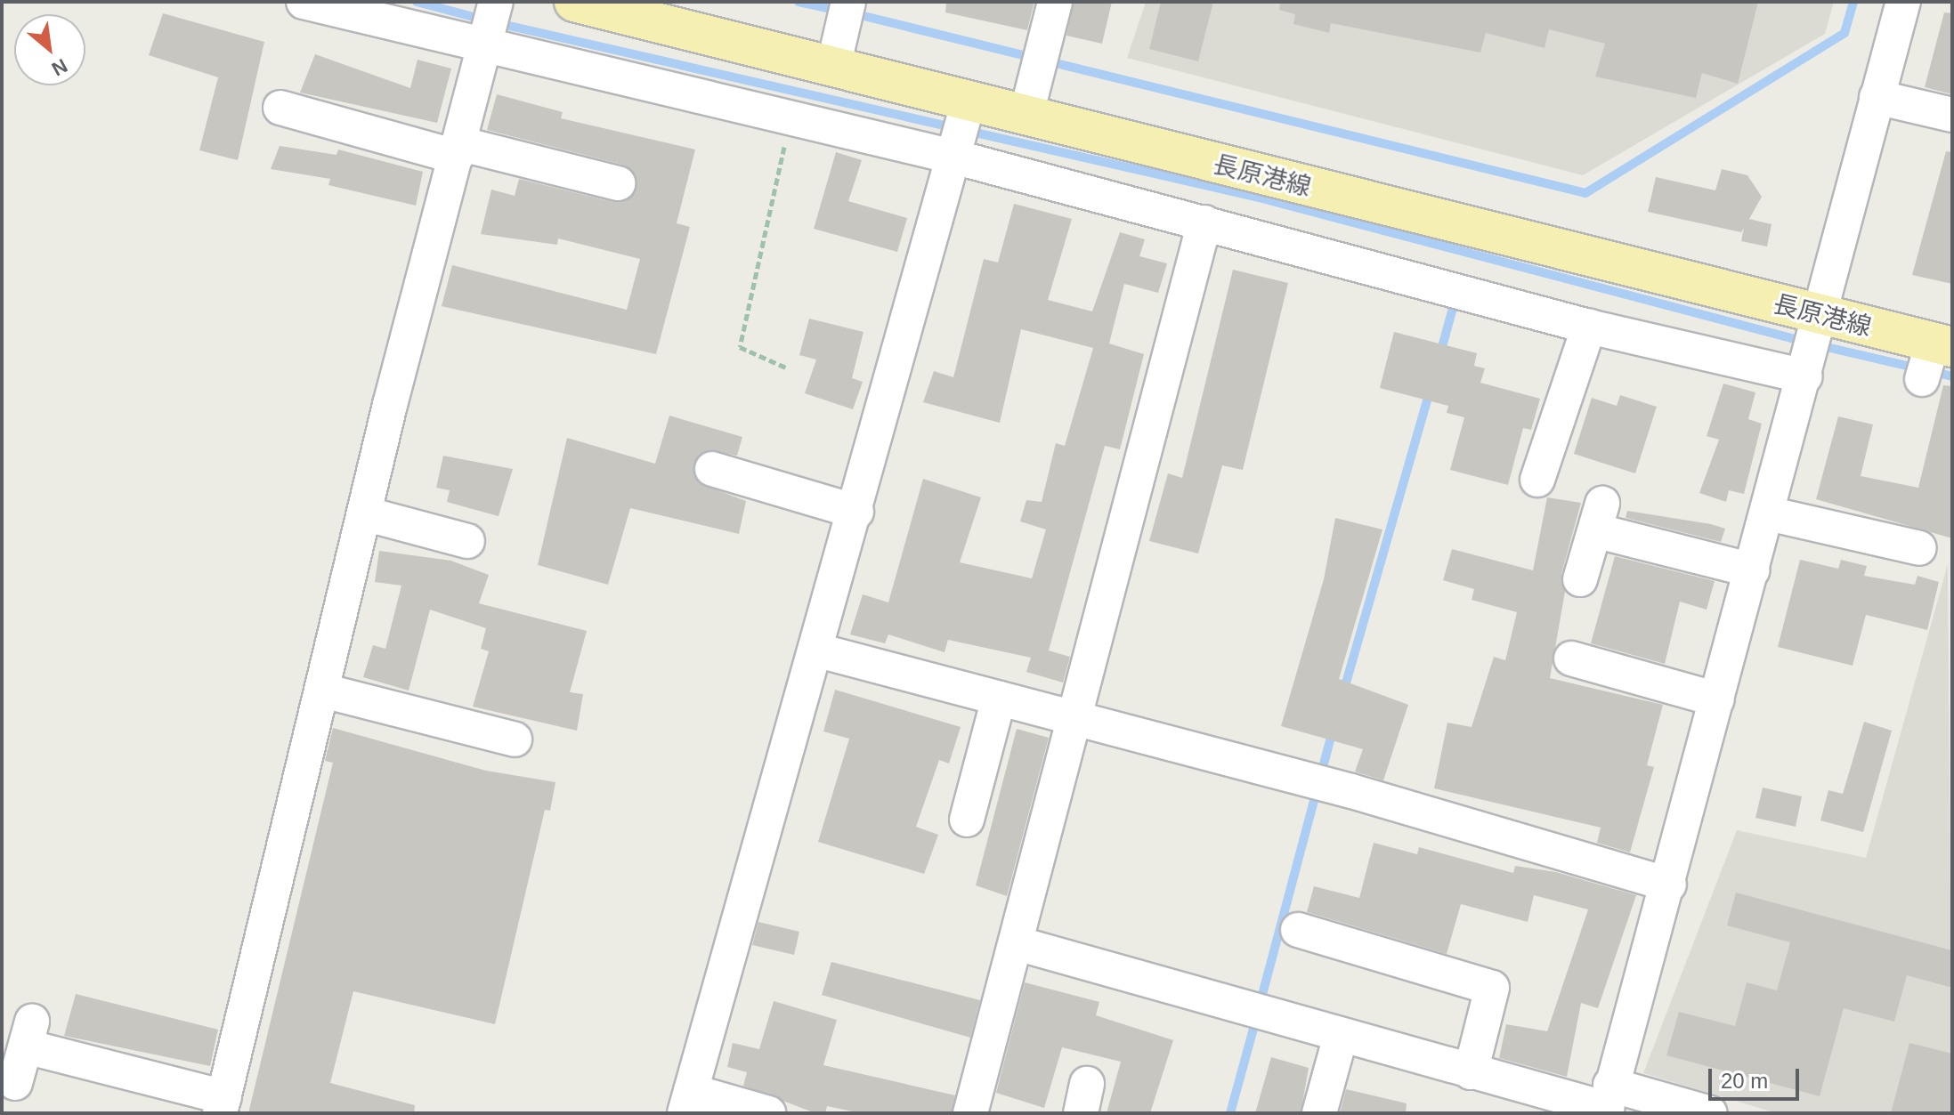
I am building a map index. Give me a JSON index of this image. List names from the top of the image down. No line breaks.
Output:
{"streets":{"main road":["長原港線"]},"scale_bar":"20 m","north":"bottom right"}
